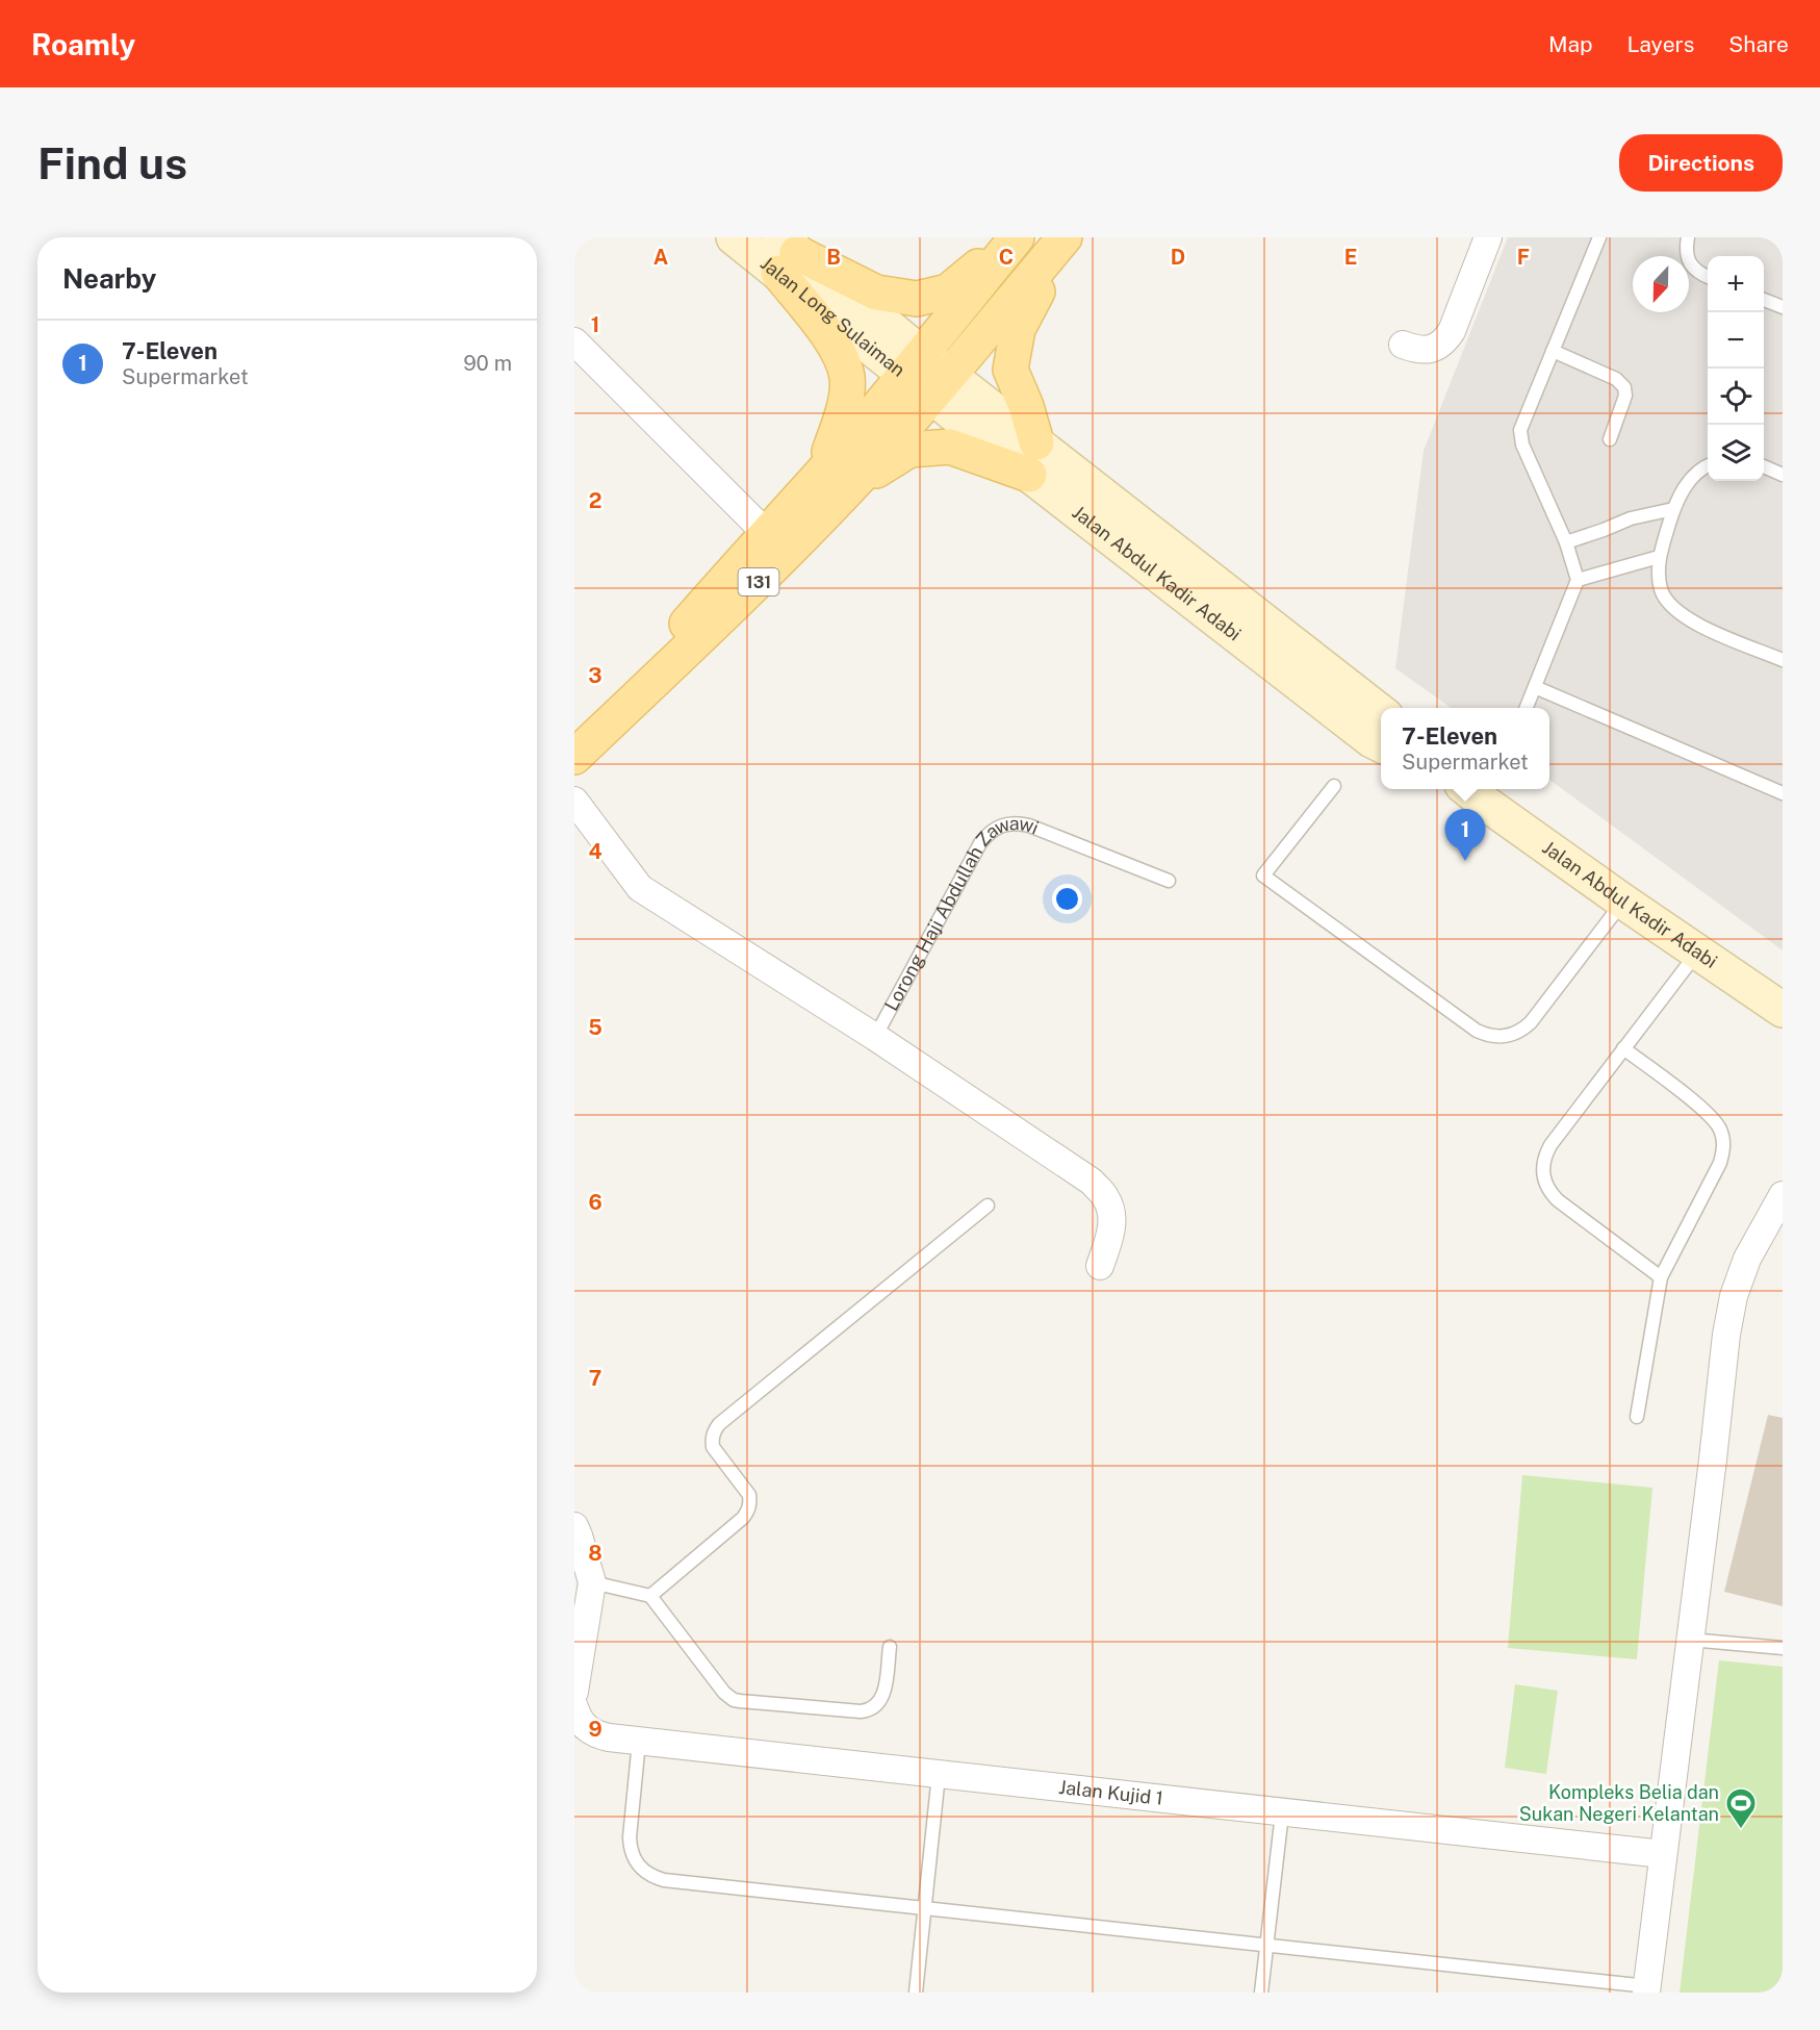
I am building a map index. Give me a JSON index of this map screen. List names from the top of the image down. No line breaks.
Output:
{"streets":{"main road":["Jalan Long Sulaiman","Jalan Abdul Kadir Adabi","131"],"street":["Lorong Haji Abdullah Zawawi","Jalan Kujid 1"]},"crossings":[["Jalan Long Sulaiman","Jalan Abdul Kadir Adabi"],["Jalan Long Sulaiman","131"],["Jalan Abdul Kadir Adabi","131"]],"places":{"sports":["Kompleks Belia dan Sukan Negeri Kelantan"]},"north":"bottom","page":{"header":"Roamly","nav":["Map","Layers","Share"],"buttons":"Directions","title":"Find us","heading":"Nearby","map_buttons":["+","−"],"list":[{"mark":"1","name":"7-Eleven","note":"Supermarket","value":"90 m"}],"popup":["7-Eleven","Supermarket"],"pins":"1"},"grid":{"columns":["A","B","C","D","E","F"],"rows":["1","2","3","4","5","6","7","8","9"]}}
